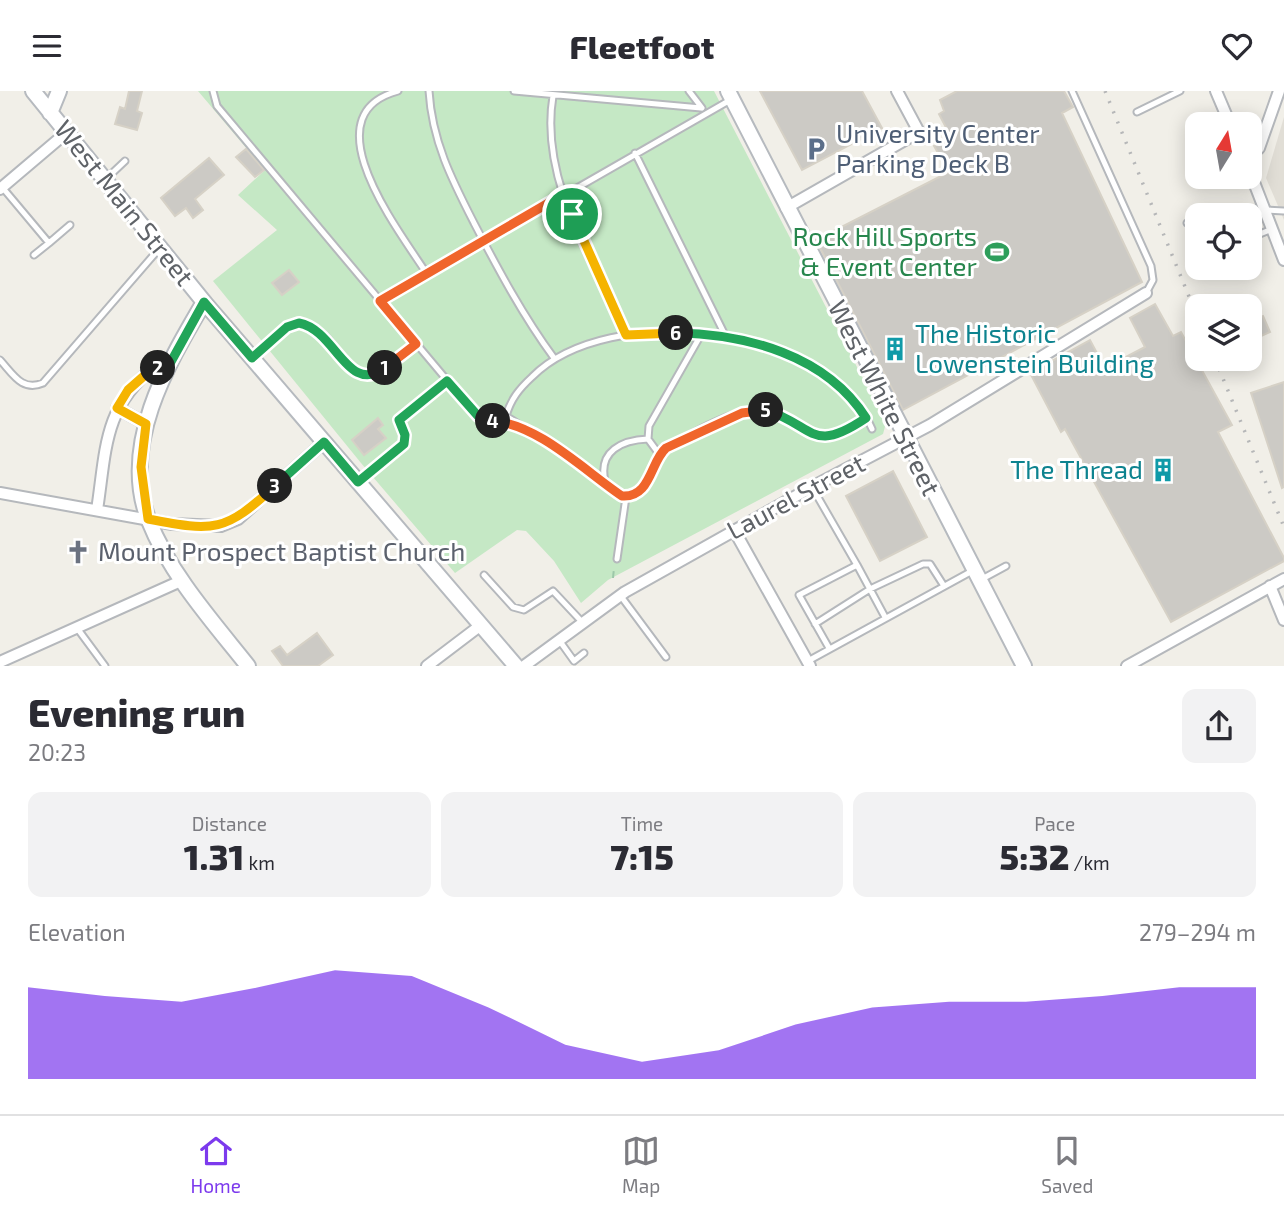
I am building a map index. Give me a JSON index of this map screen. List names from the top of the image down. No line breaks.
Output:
{"streets":{"street":["West Main Street","West White Street","Laurel Street"]},"crossings":[["West White Street","Laurel Street"]],"places":{"parking":["University Center Parking Deck B"],"sports":["Rock Hill Sports & Event Center"],"building":["The Historic Lowenstein Building","The Thread"],"church":["Mount Prospect Baptist Church"]},"north":"top","page":{"header":"Fleetfoot","pins":["6","1","2","5","4","3"],"heading":["Evening run","20:23"],"stats":[["Distance","1.31 km"],["Time","7:15"],["Pace","5:32 /km"]],"chart":["Elevation","279–294 m"],"tabs":["Home","Map","Saved"]}}
